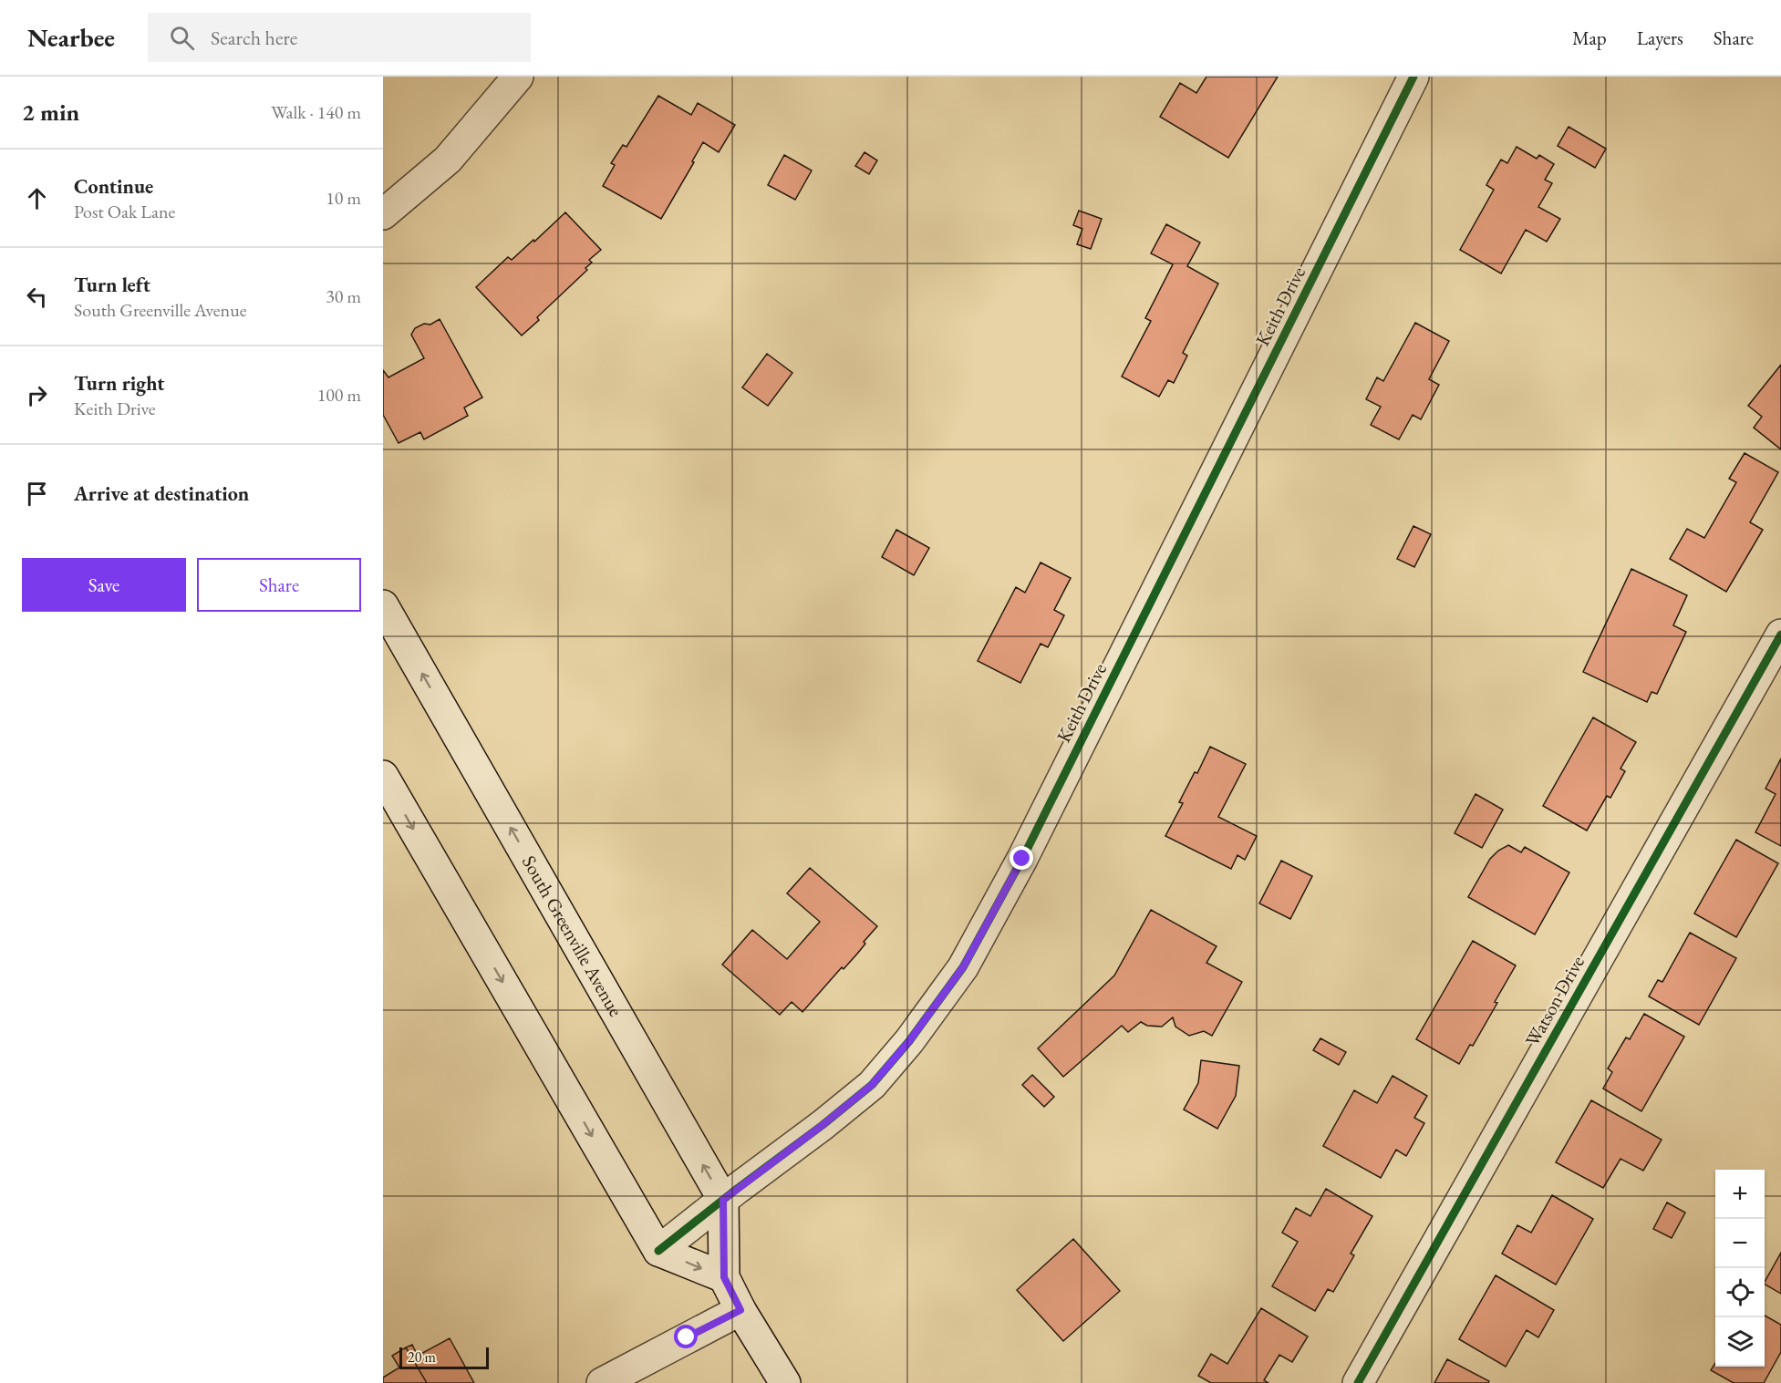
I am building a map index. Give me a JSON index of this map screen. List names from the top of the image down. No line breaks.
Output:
{"streets":{"street":["Keith Drive","South Greenville Avenue","Watson Drive"]},"crossings":[["Keith Drive","South Greenville Avenue"]],"scale_bar":"20 m","page":{"header":"Nearbee","search":"Search here","nav":["Map","Layers","Share"],"heading":["2 min","Walk · 140 m"],"list":[["Continue","Post Oak Lane","10 m"],["Turn left","South Greenville Avenue","30 m"],["Turn right","Keith Drive","100 m"],"Arrive at destination"],"buttons":["Save","Share"],"map_buttons":["+","−"],"scale":"20 m"}}
